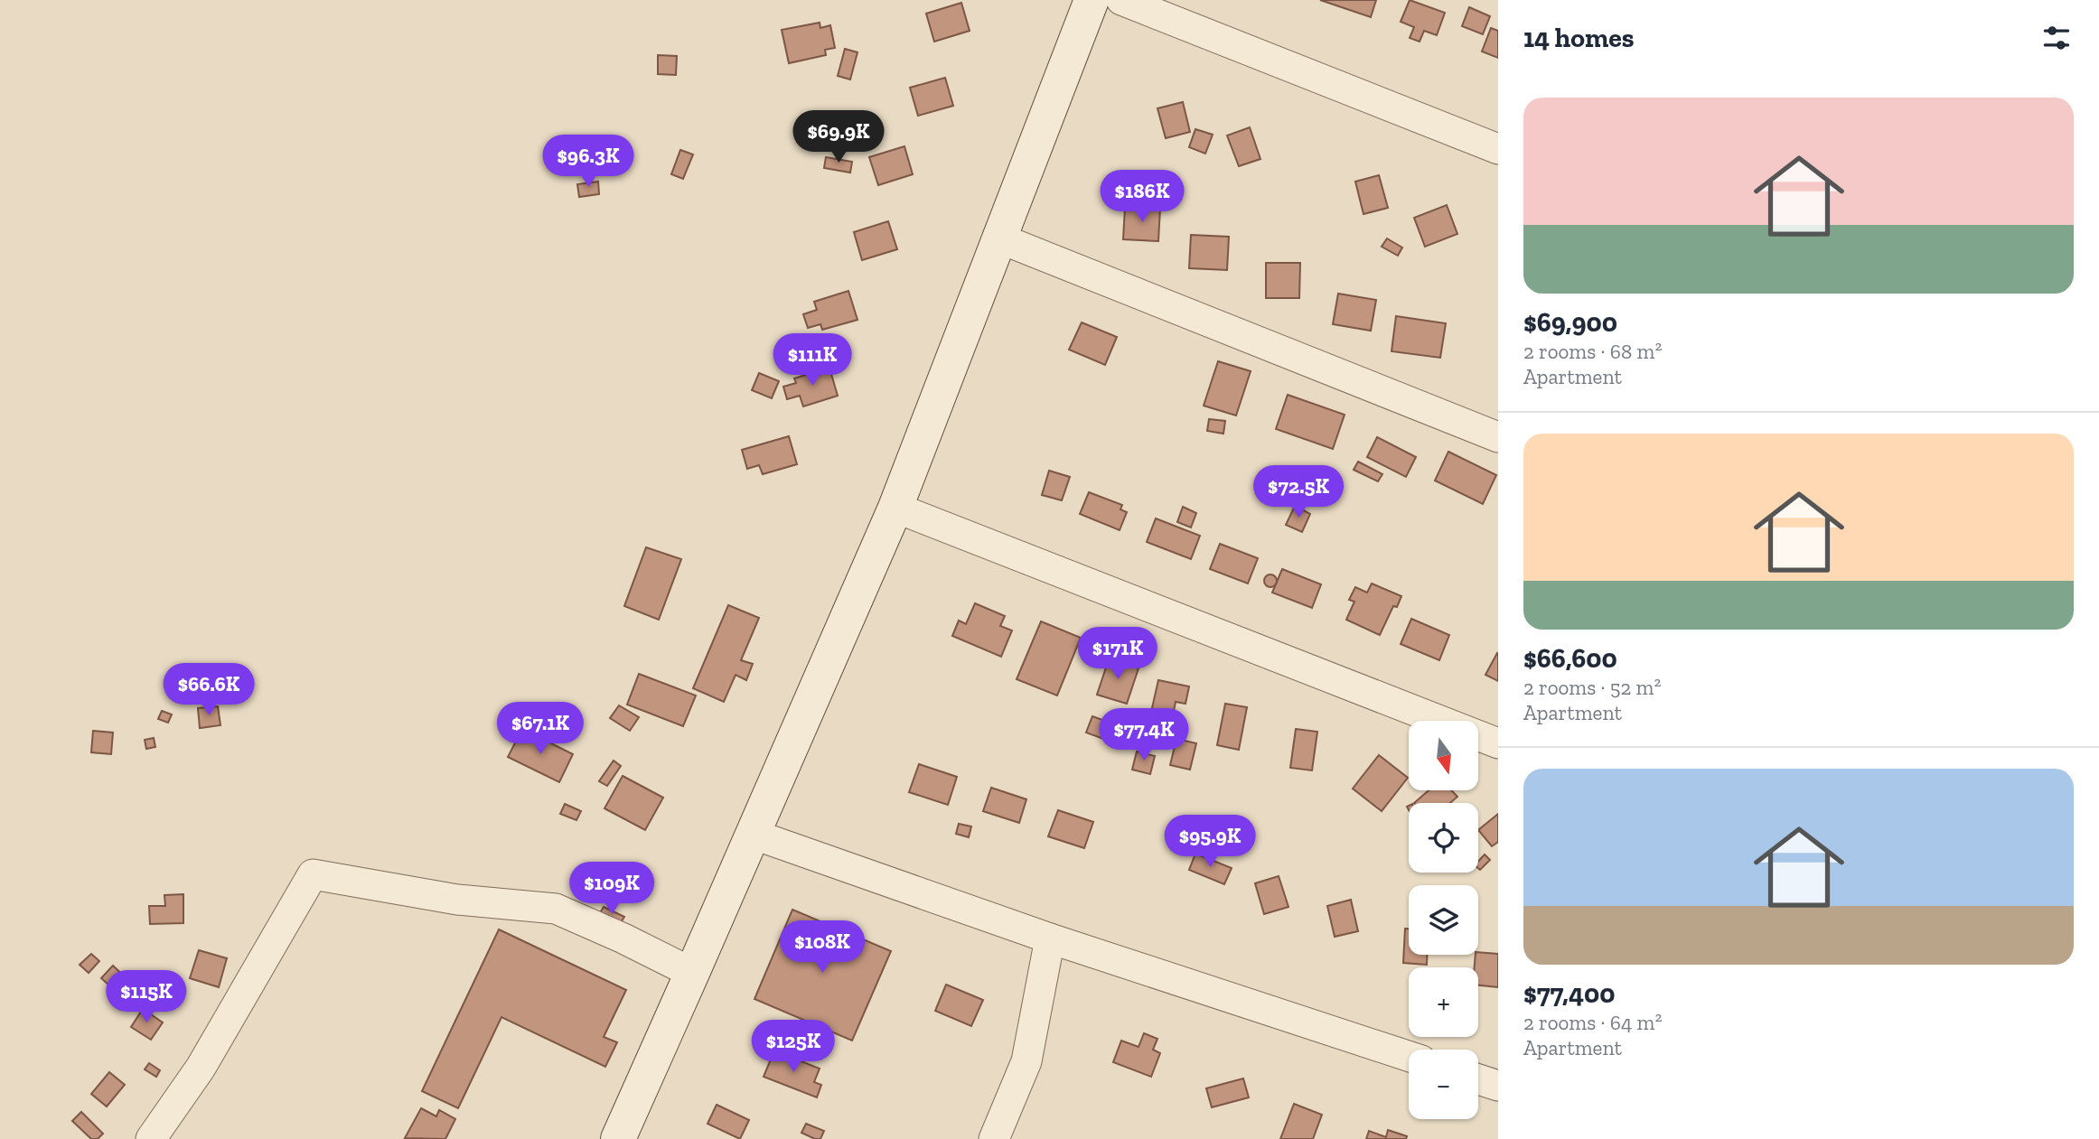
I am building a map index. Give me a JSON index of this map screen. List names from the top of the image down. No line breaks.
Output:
{"north":"bottom","page":{"heading":"14 homes","list":[{"name":"$69,900","note":"2 rooms · 68 m² · Apartment"},{"name":"$66,600","note":"2 rooms · 52 m² · Apartment"},{"name":"$77,400","note":"2 rooms · 64 m² · Apartment"}],"price":["$69.9K","$96.3K","$186K","$111K","$72.5K","$171K","$66.6K","$67.1K","$77.4K","$95.9K","$109K","$108K","$115K","$125K"],"map_buttons":["+","−"]}}
